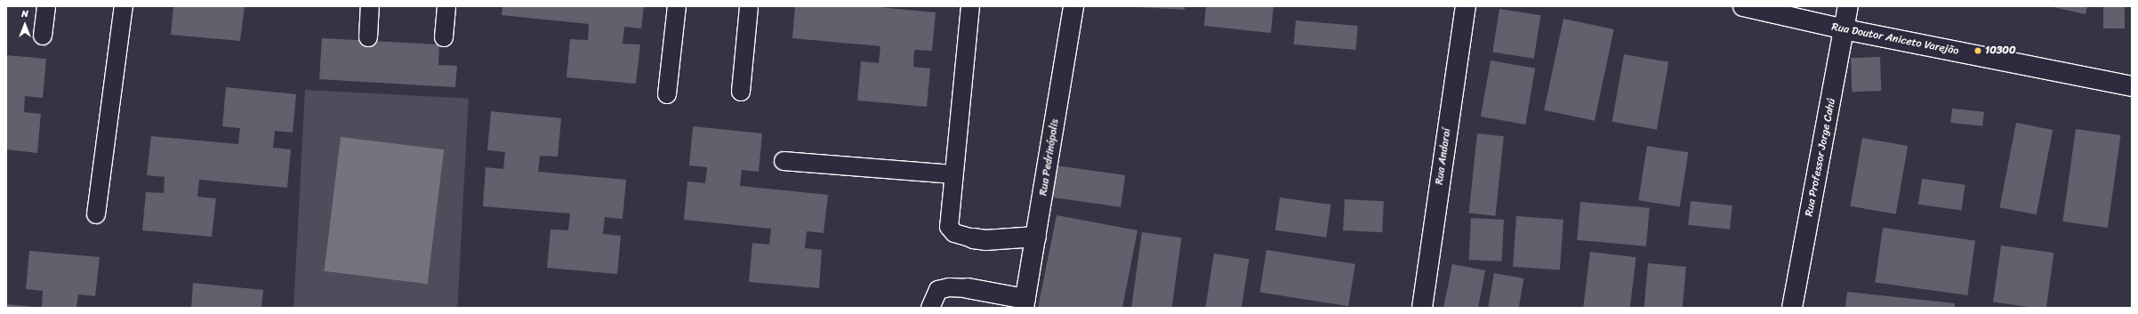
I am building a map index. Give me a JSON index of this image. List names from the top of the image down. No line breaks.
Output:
{"streets":{"street":["Rua Doutor Aniceto Varejão","Rua Andaraí","Rua Pedrinópolis","Rua Professor Jorge Cahú"]},"crossings":[["Rua Doutor Aniceto Varejão","Rua Professor Jorge Cahú"]],"places":["10300"],"north":"top"}
